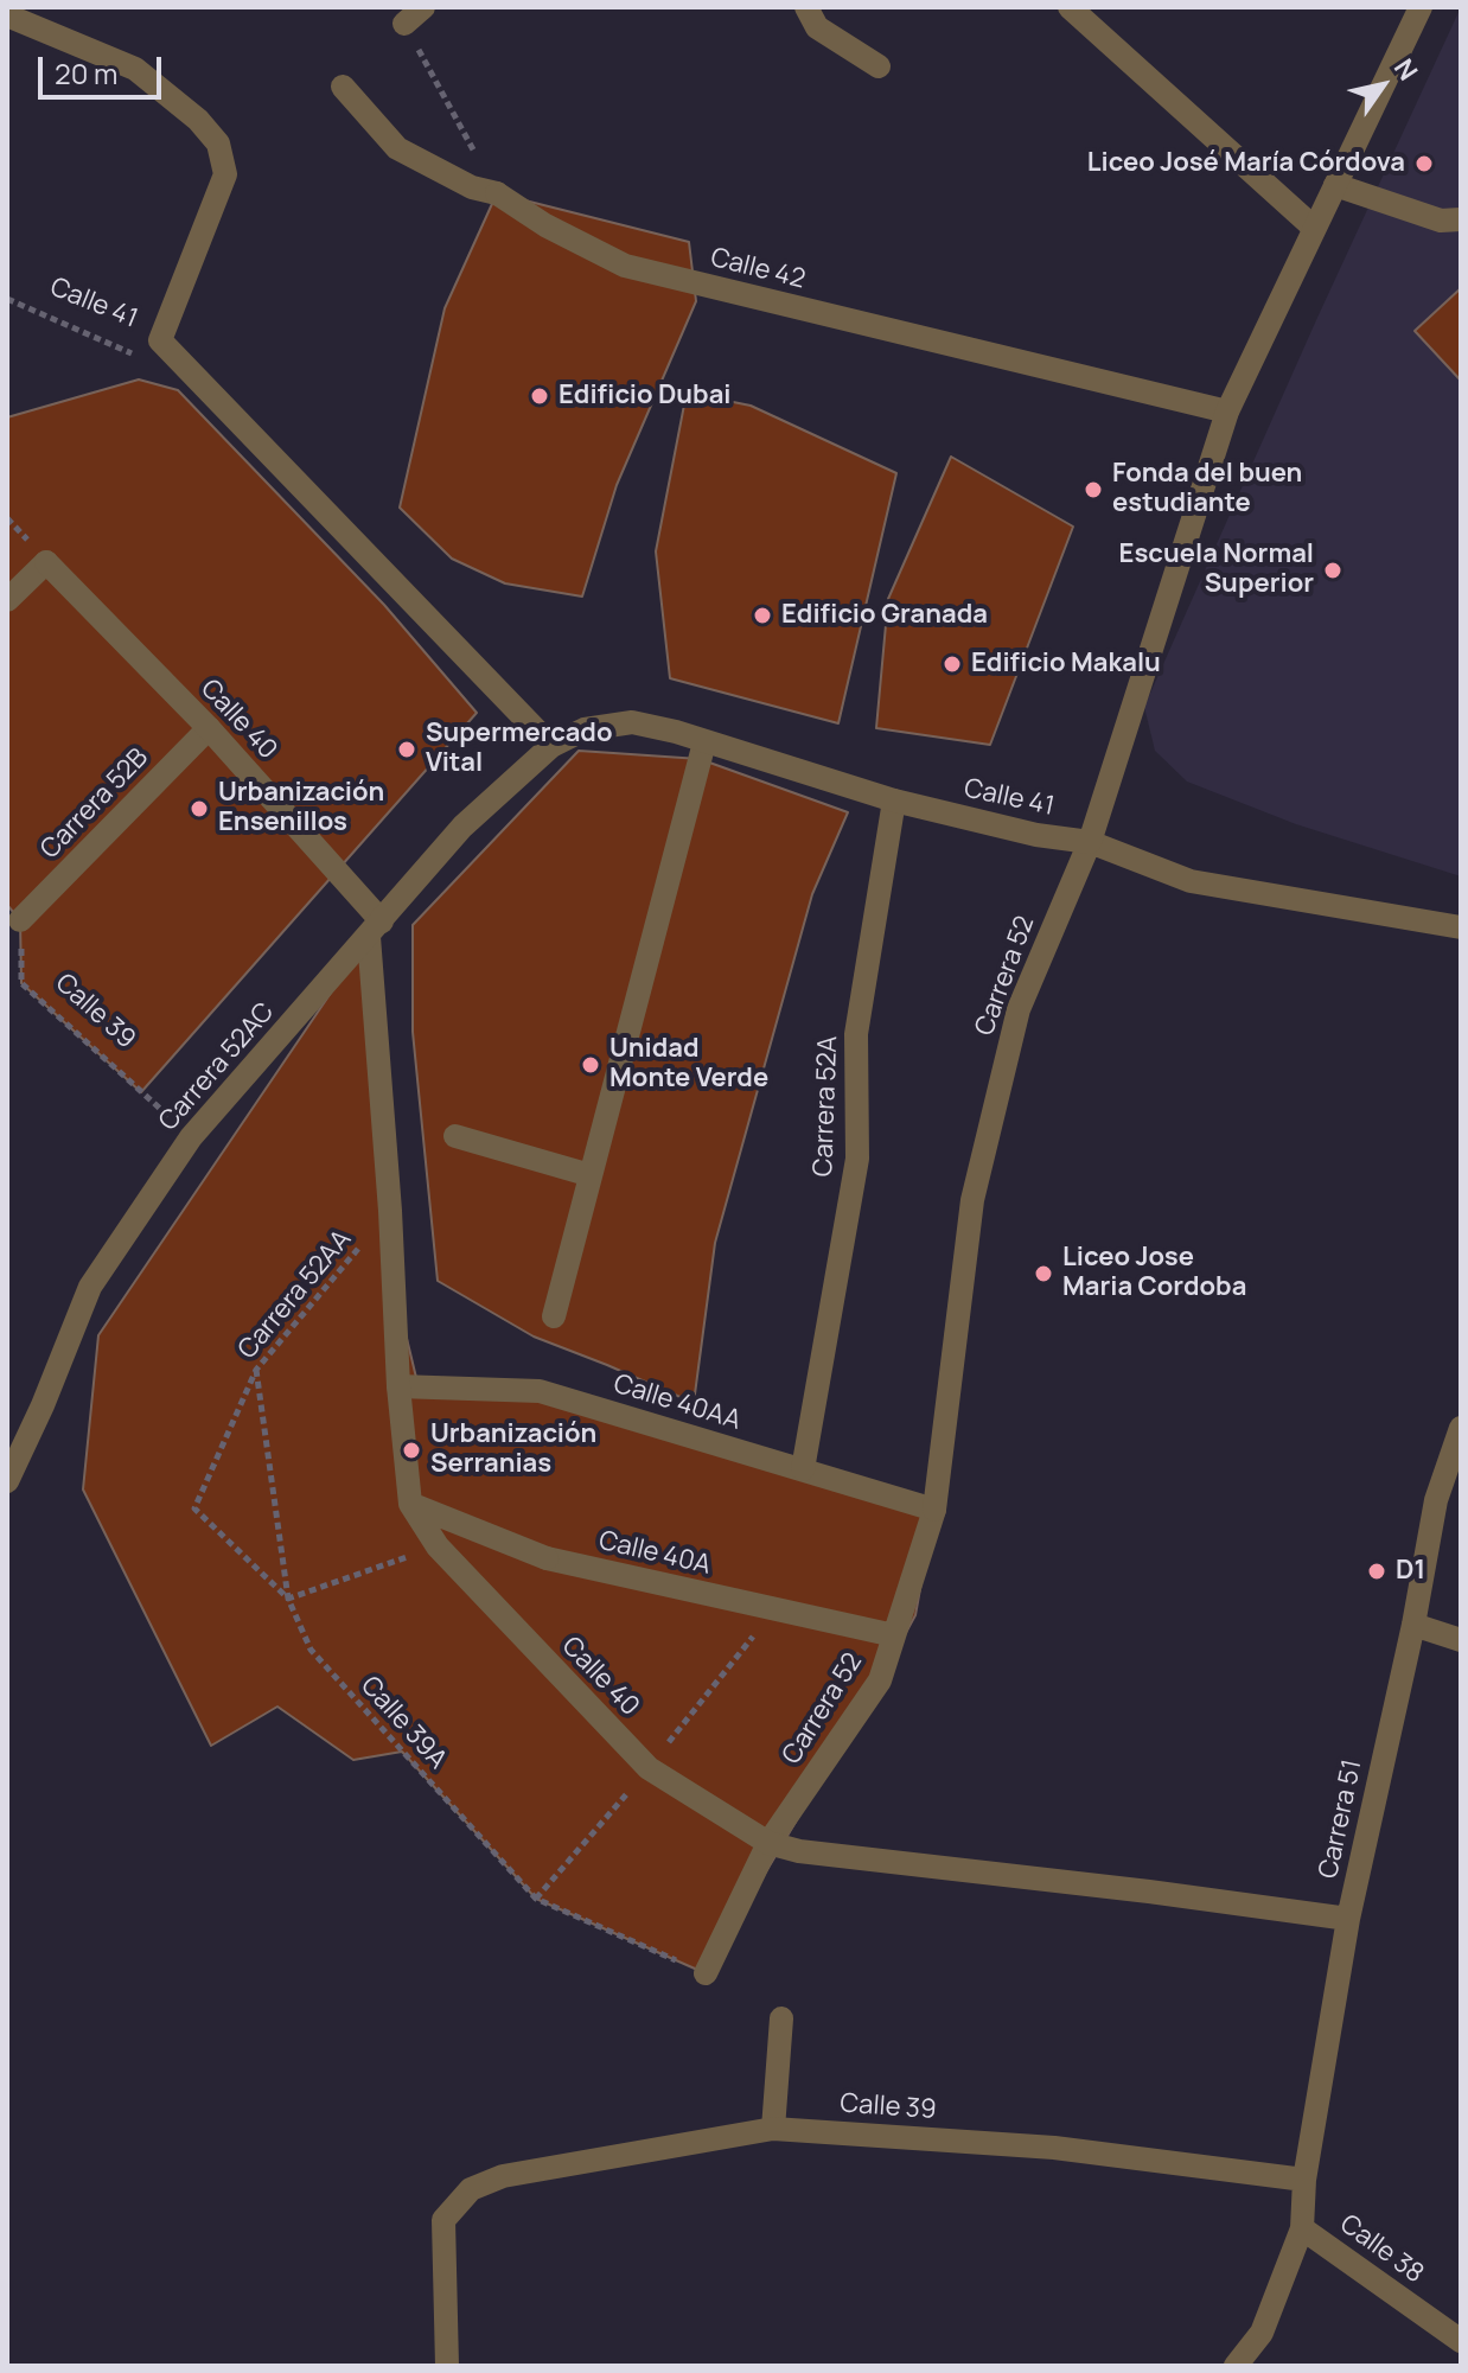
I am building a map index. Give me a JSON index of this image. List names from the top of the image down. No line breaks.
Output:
{"streets":{"street":["Calle 42","Calle 41","Calle 40","Carrera 52B","Carrera 52","Calle 39","Carrera 52AC","Carrera 52A","Calle 40AA","Calle 40A","Carrera 51","Calle 38"],"path":["Carrera 52AA","Calle 39A"]},"crossings":[["Calle 42","Carrera 52"],["Calle 41","Carrera 52"],["Calle 41","Carrera 52AC"],["Calle 41","Carrera 52A"],["Calle 40","Carrera 52B"],["Calle 40","Carrera 52"],["Calle 40","Carrera 52AC"],["Calle 40","Carrera 52AA"],["Calle 40","Calle 40AA"],["Calle 40","Calle 40A"],["Calle 40","Carrera 51"],["Carrera 52B","Calle 39"],["Carrera 52","Calle 40AA"],["Carrera 52","Calle 40A"],["Carrera 52","Calle 39A"],["Calle 39","Carrera 52AC"],["Calle 39","Carrera 51"],["Carrera 52A","Calle 40AA"],["Carrera 52AA","Calle 39A"],["Carrera 51","Calle 38"]],"places":["Liceo José María Córdova","Edificio Dubai","Fonda del buen estudiante","Escuela Normal Superior","Edificio Granada","Edificio Makalu","Supermercado Vital","Urbanización Ensenillos","Unidad Monte Verde","Liceo Jose Maria Cordoba","Urbanización Serranias","D1"],"scale_bar":"20 m","north":"top right"}
